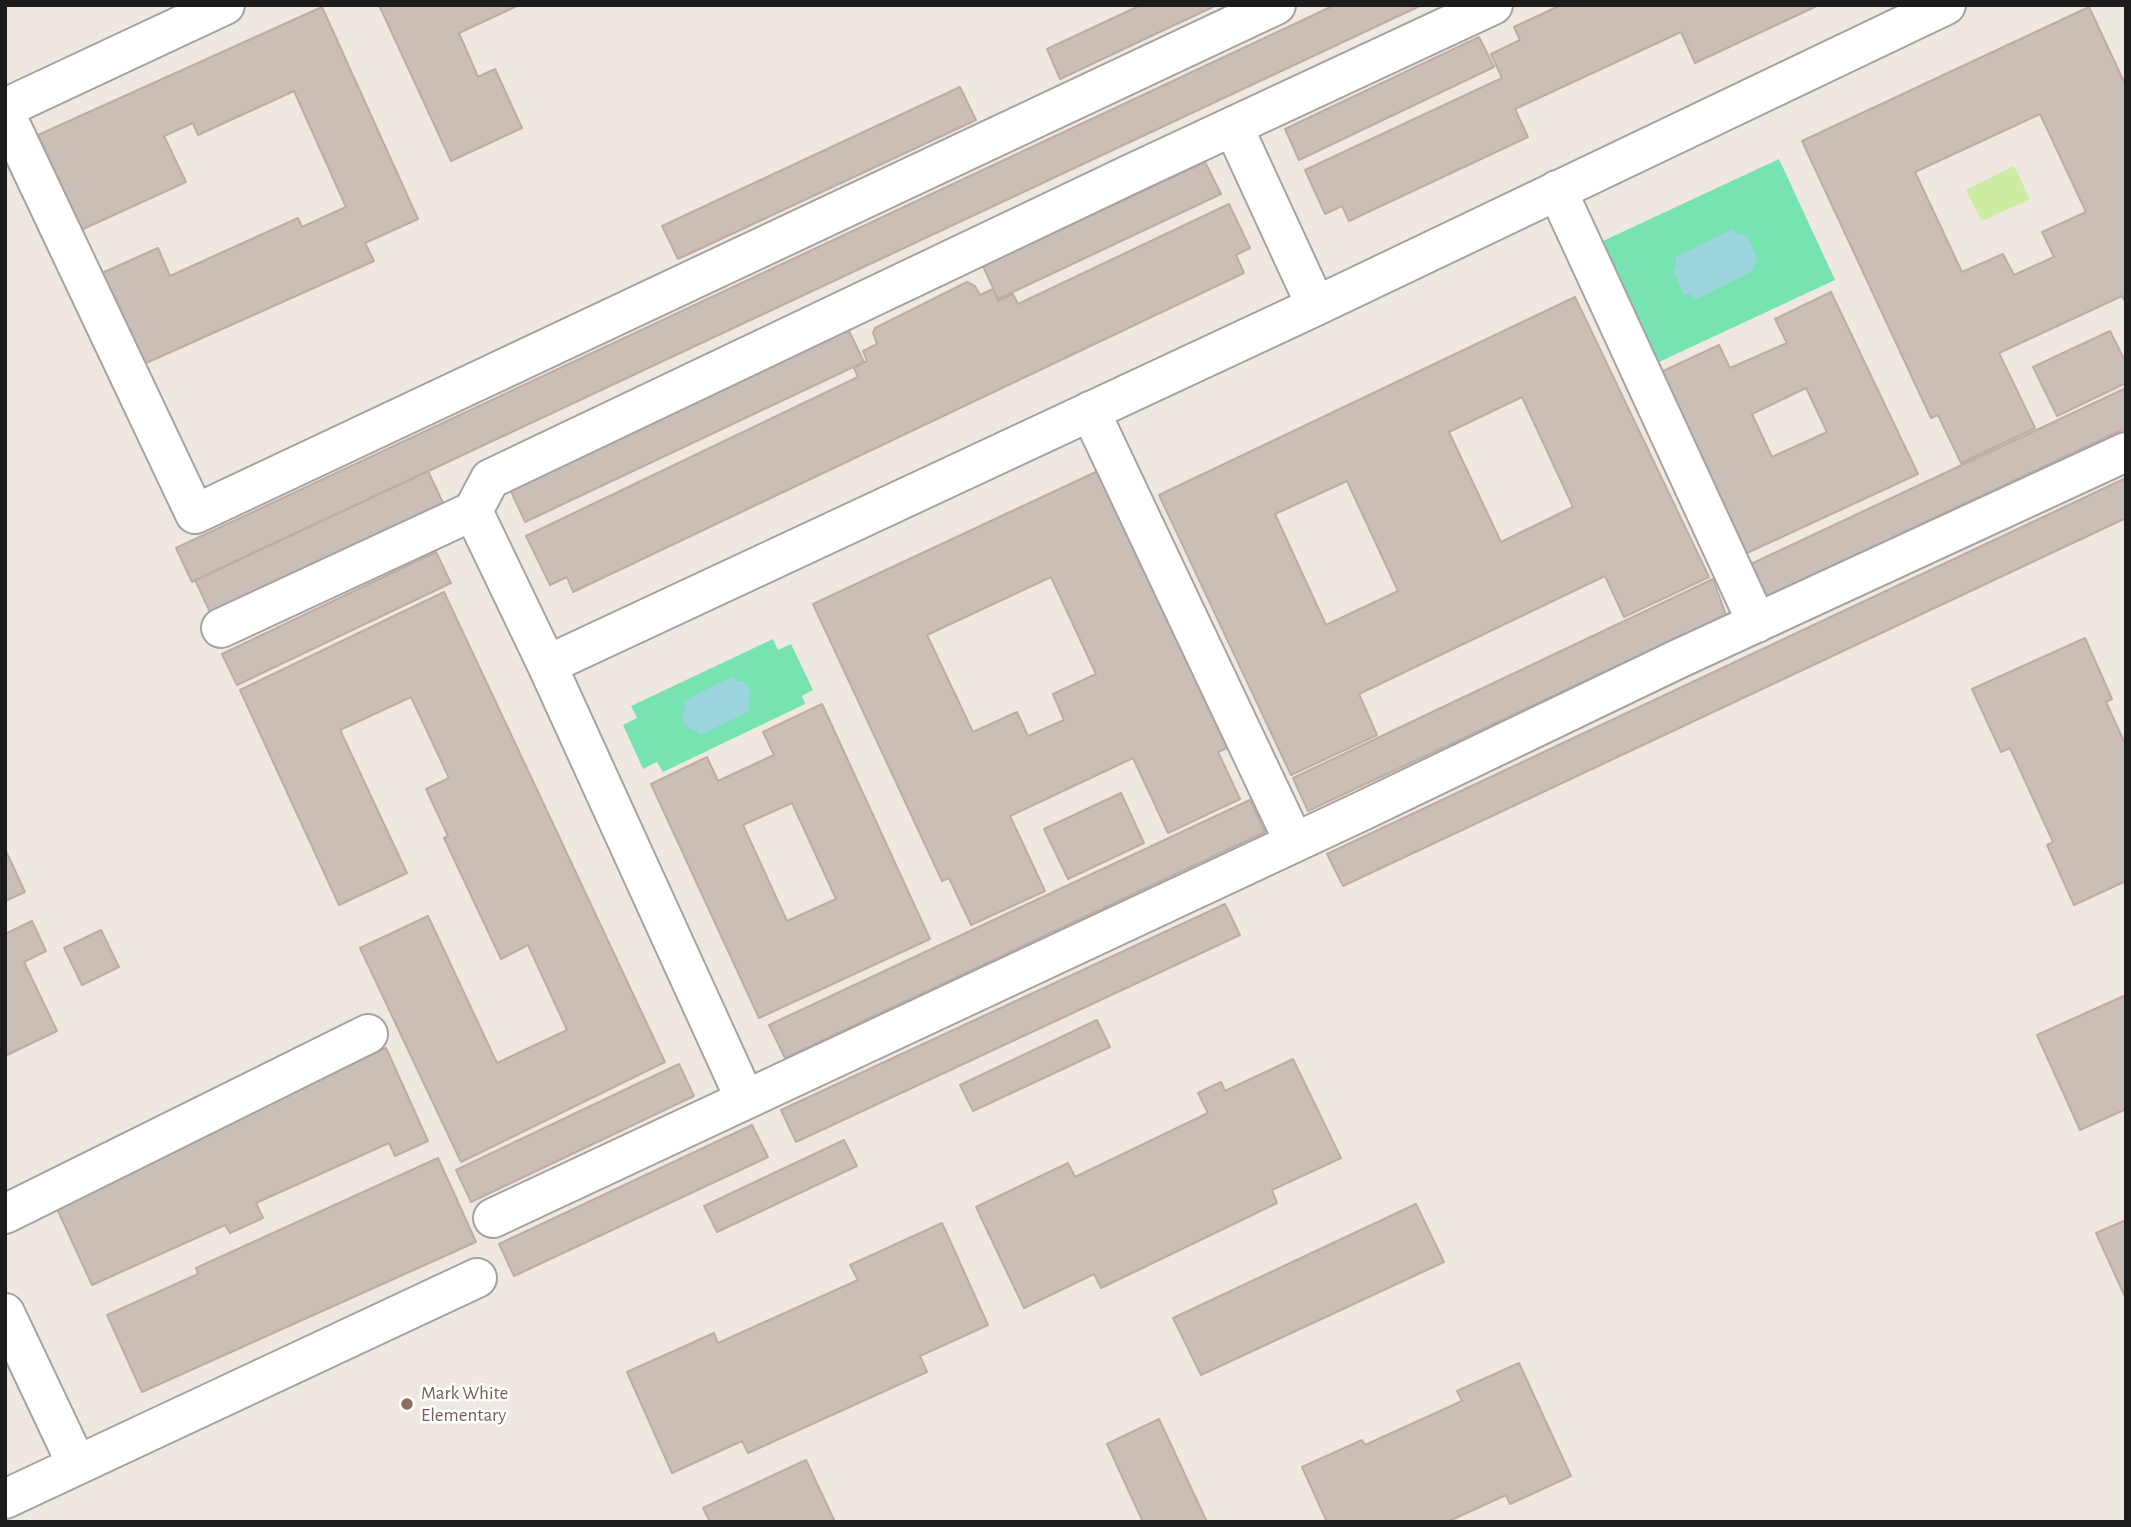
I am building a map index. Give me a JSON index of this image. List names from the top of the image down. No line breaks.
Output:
{"places":["Mark White Elementary"]}
